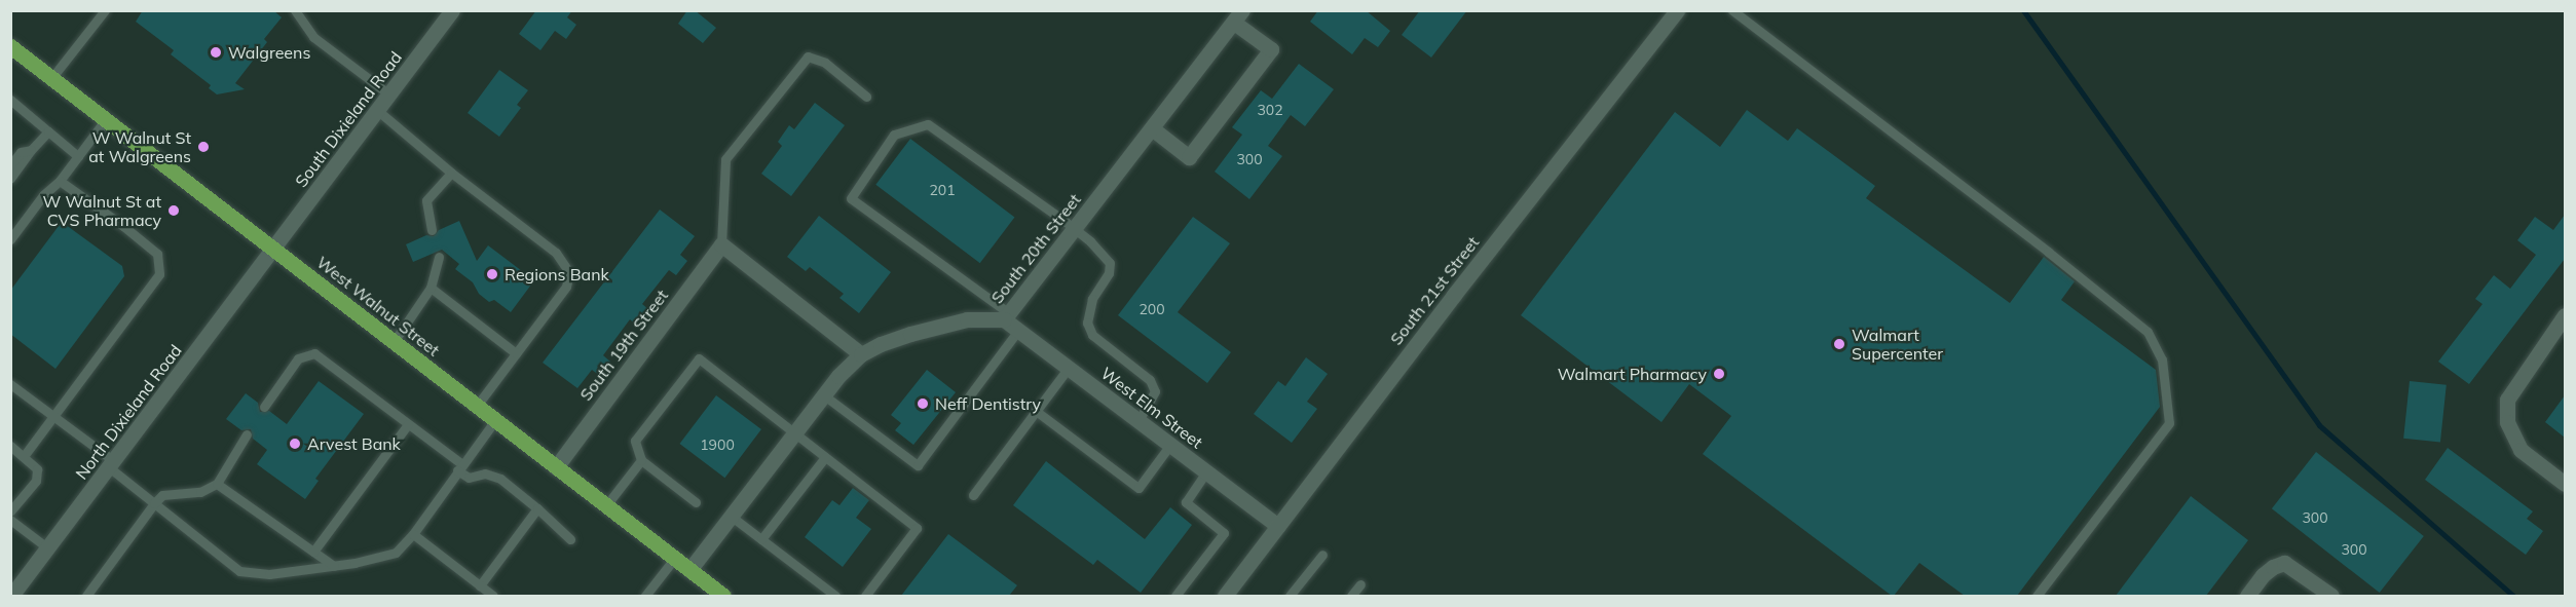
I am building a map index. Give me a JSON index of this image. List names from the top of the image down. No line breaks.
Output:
{"streets":{"main road":["West Walnut Street"],"street":["South Dixieland Road","South 20th Street","South 21st Street","South 19th Street","West Elm Street","North Dixieland Road"]},"crossings":[["South Dixieland Road","West Walnut Street"],["South Dixieland Road","North Dixieland Road"],["South 20th Street","West Walnut Street"],["South 20th Street","West Elm Street"],["South 21st Street","West Elm Street"],["West Walnut Street","South 19th Street"],["West Walnut Street","North Dixieland Road"]],"places":["Walgreens","W Walnut St at Walgreens","W Walnut St at CVS Pharmacy","Regions Bank","Walmart Supercenter","Walmart Pharmacy","Neff Dentistry","Arvest Bank"],"house_numbers":["302","300","201","200","1900","300","300"]}
